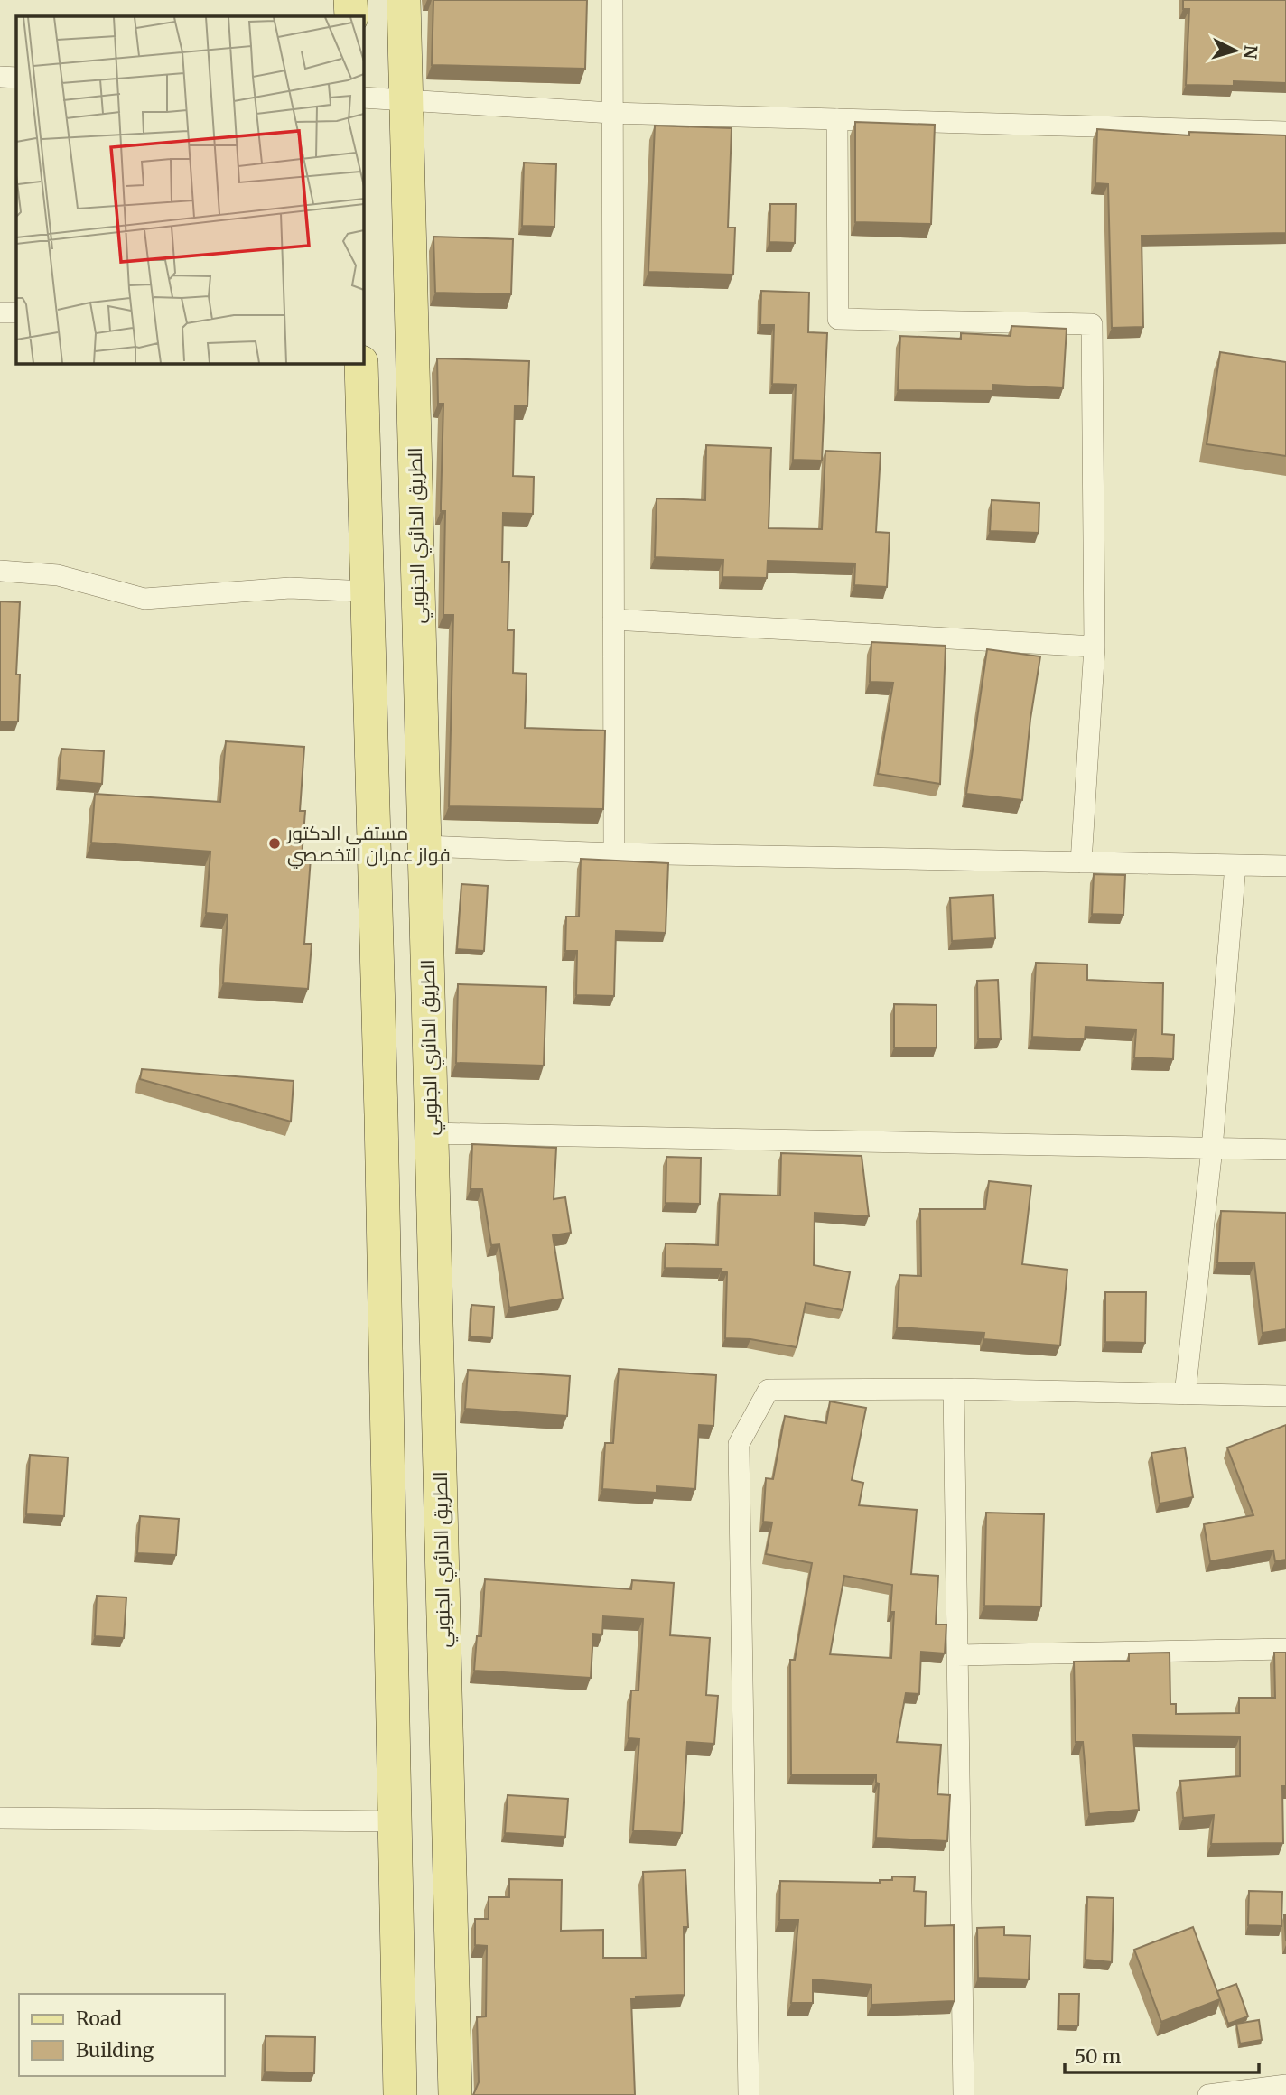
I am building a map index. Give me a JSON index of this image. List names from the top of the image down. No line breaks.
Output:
{"streets":{"main road":["الطريق الدائري الجنوبي"]},"places":["مستفى الدكتور فواز عمران التخصصي"],"legend":["Road","Building"],"scale_bar":"50 m","north":"right"}
